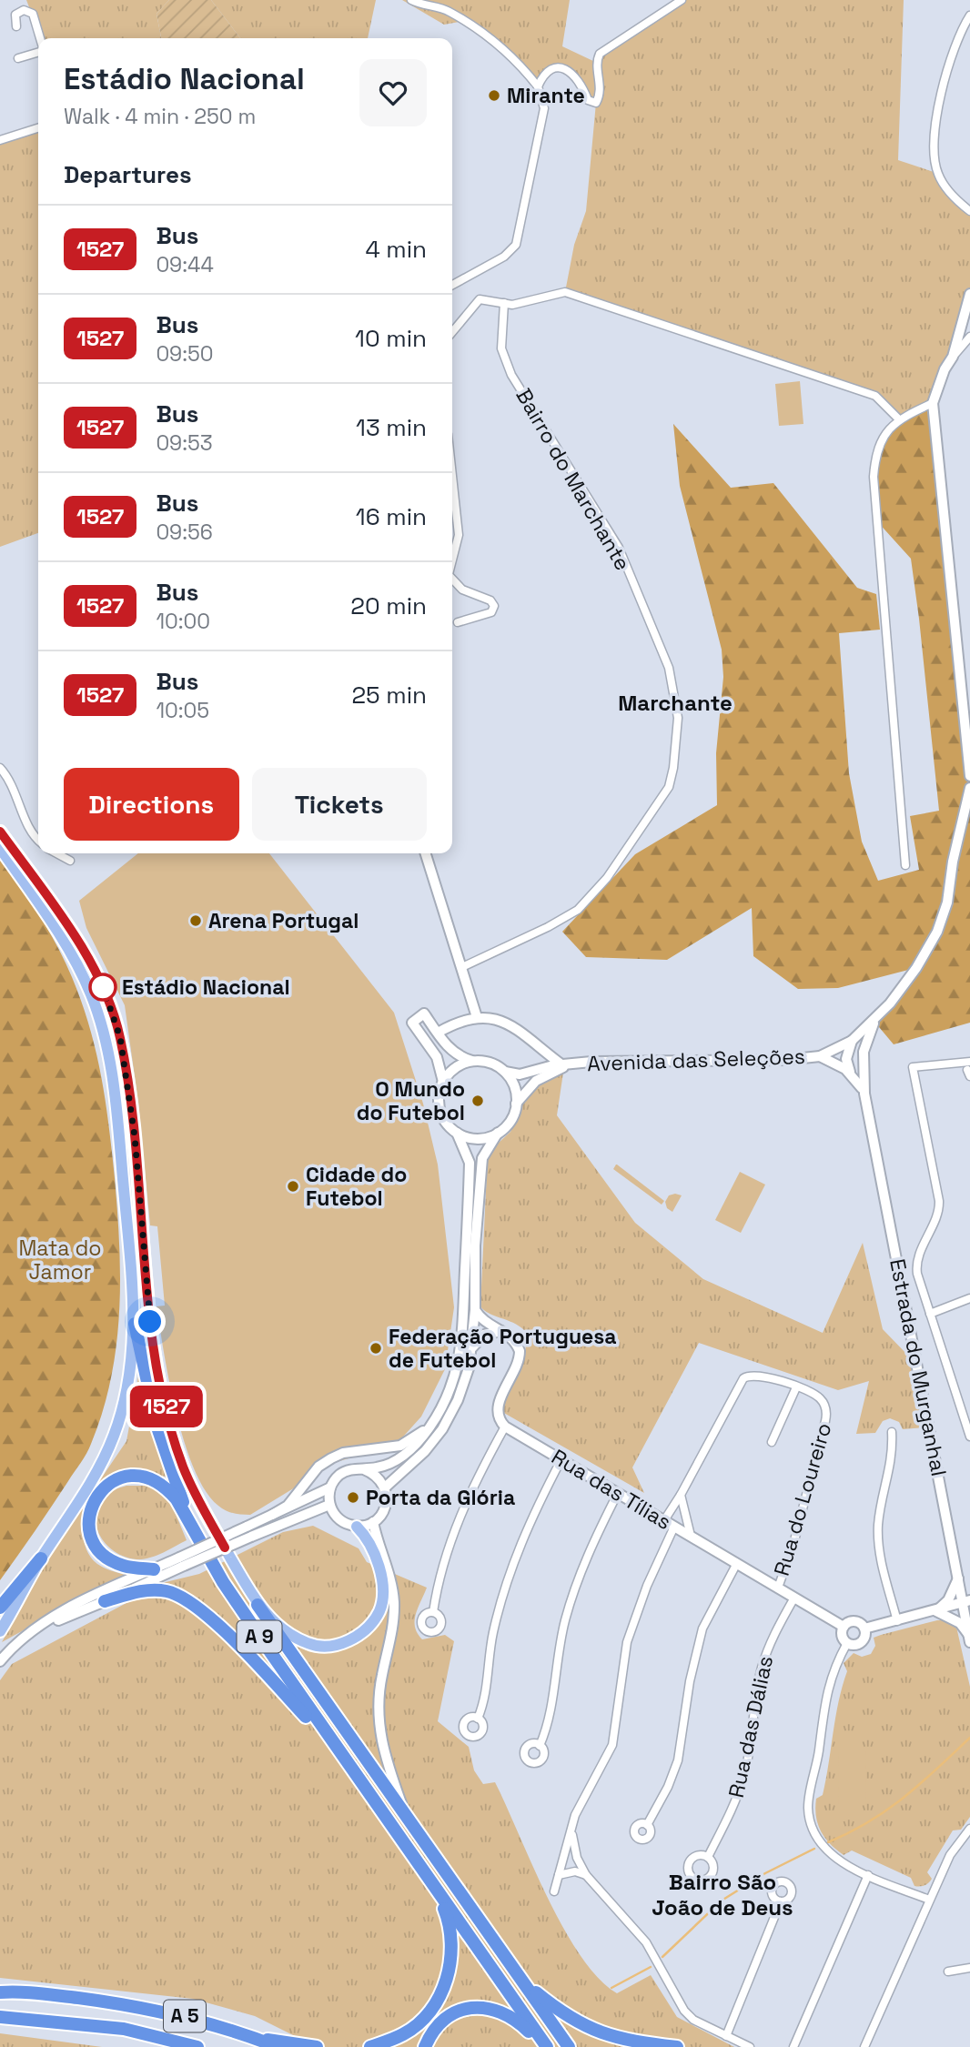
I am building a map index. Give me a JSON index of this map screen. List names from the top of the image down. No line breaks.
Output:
{"streets":{"highway":["A 9","A 5"],"street":["Bairro do Marchante","Avenida das Seleções","Estrada do Murganhal","Rua das Tílias","Rua do Loureiro","Rua das Dálias"]},"crossings":[["Avenida das Seleções","Estrada do Murganhal"],["Rua das Tílias","Rua do Loureiro"],["Rua das Tílias","Rua das Dálias"]],"districts":["Marchante","Bairro São João de Deus"],"parks":["Mata do Jamor"],"places":["Mirante","Arena Portugal","Estádio Nacional","O Mundo do Futebol","Cidade do Futebol","Federação Portuguesa de Futebol","Porta da Glória"],"lines":["bus line 1527"],"page":{"on_map":"1527","heading":[["Estádio Nacional","Walk · 4 min · 250 m"],"Departures"],"list":[{"mark":"1527","name":"Bus","note":"09:44","value":"4 min"},{"mark":"1527","name":"Bus","note":"09:50","value":"10 min"},{"mark":"1527","name":"Bus","note":"09:53","value":"13 min"},{"mark":"1527","name":"Bus","note":"09:56","value":"16 min"},{"mark":"1527","name":"Bus","note":"10:00","value":"20 min"},{"mark":"1527","name":"Bus","note":"10:05","value":"25 min"}],"buttons":["Directions","Tickets"]}}
